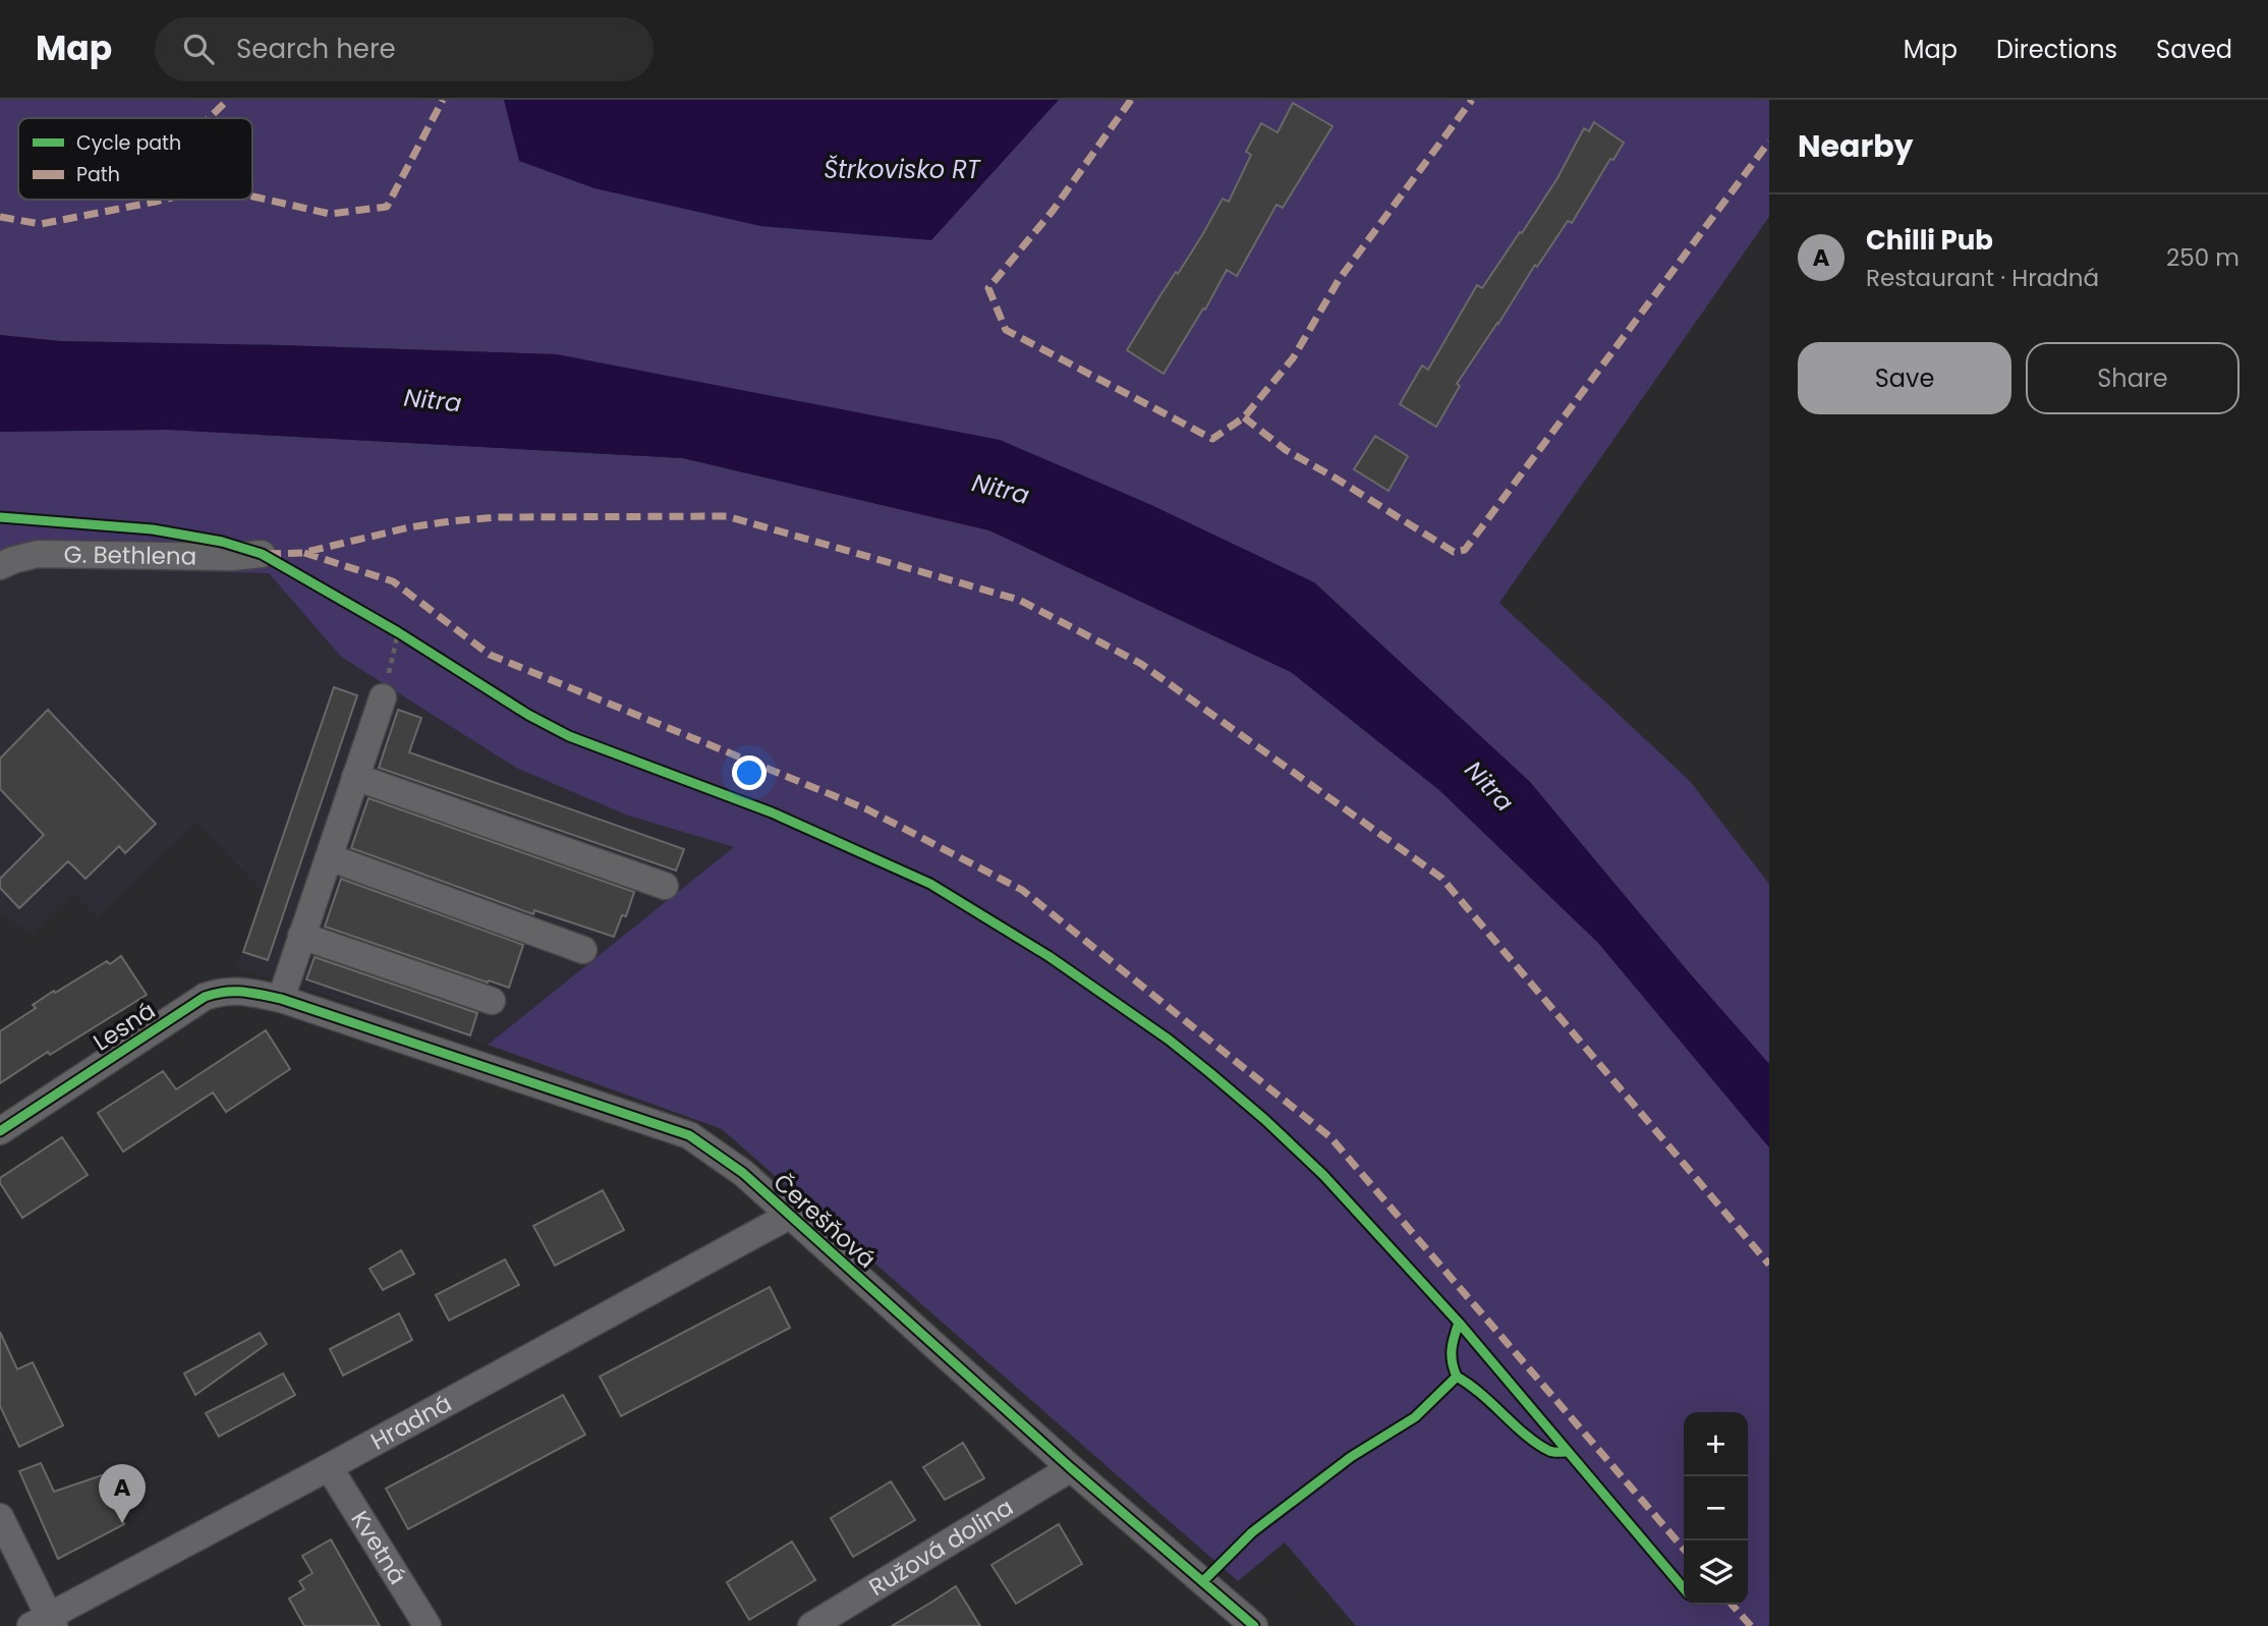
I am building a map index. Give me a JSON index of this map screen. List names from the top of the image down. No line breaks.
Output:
{"streets":{"street":["G. Bethlena","Lesná","Čerešňová","Hradná","Kvetná","Ružová dolina"]},"crossings":[["Lesná","Čerešňová"],["Čerešňová","Hradná"],["Čerešňová","Ružová dolina"],["Hradná","Kvetná"]],"water":["Štrkovisko RT","Nitra"],"legend":["Cycle path","Path"],"page":{"header":"Map","search":"Search here","nav":["Map","Directions","Saved"],"heading":"Nearby","list":[{"mark":"A","name":"Chilli Pub","note":"Restaurant · Hradná","value":"250 m"}],"buttons":["Save","Share"],"map_buttons":["+","−"],"pins":"A"}}
